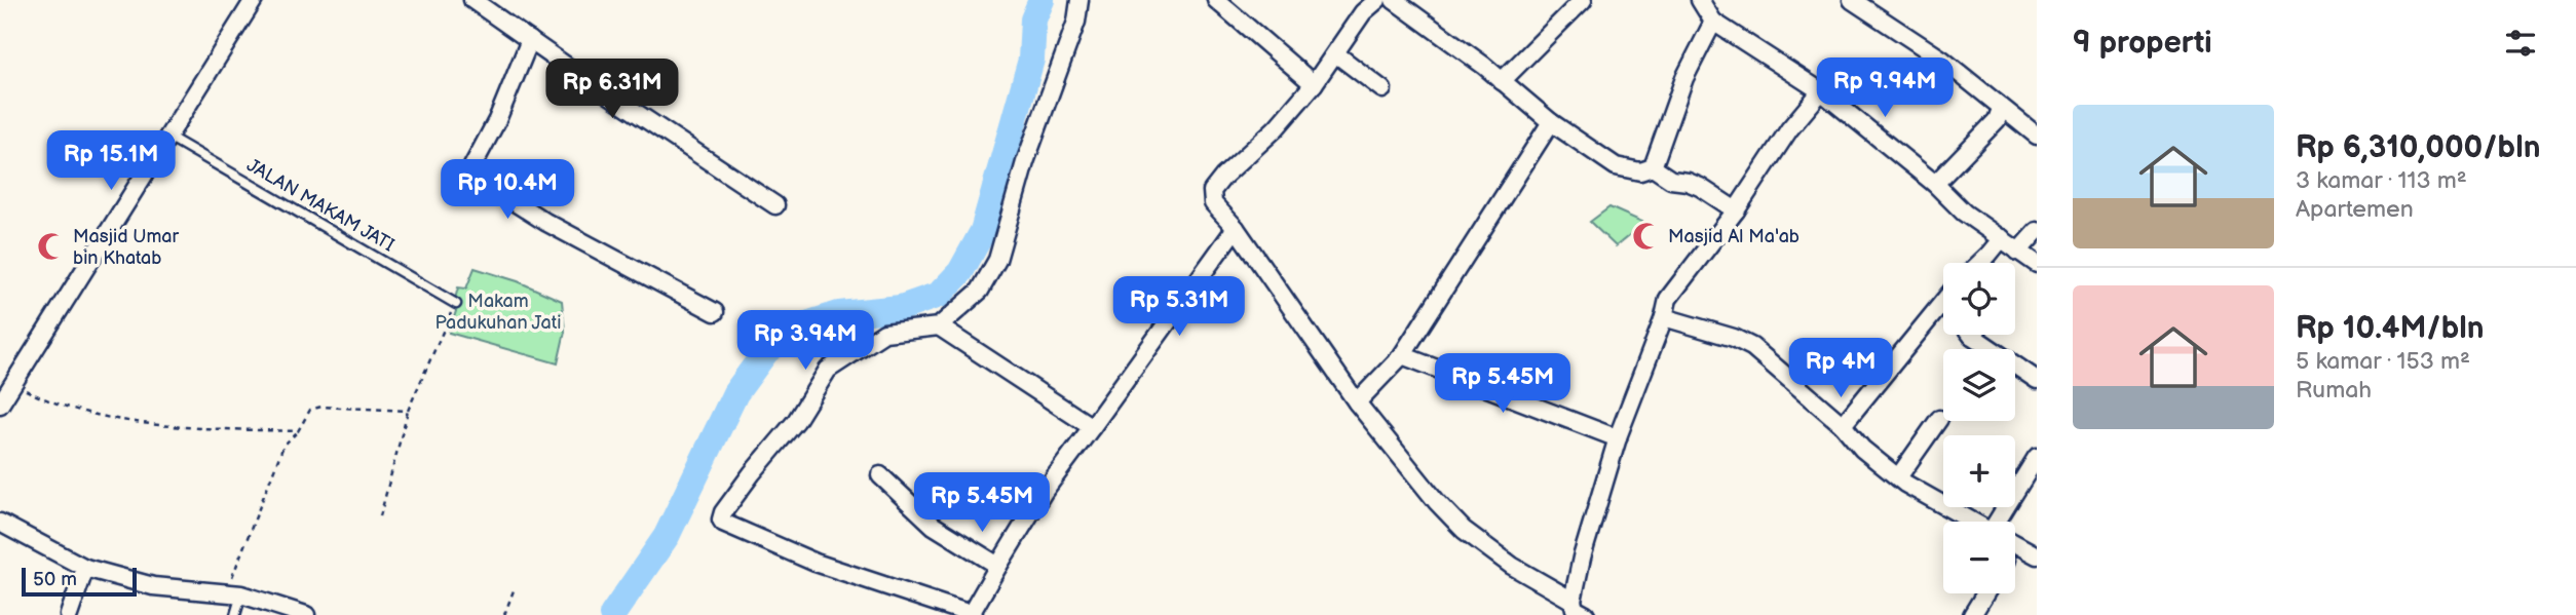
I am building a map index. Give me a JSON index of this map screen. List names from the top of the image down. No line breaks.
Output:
{"streets":{"lane":["JALAN MAKAM JATI"]},"parks":["Makam Padukuhan Jati"],"places":{"mosque":["Masjid Al Ma'ab","Masjid Umar bin Khatab"]},"scale_bar":"50 m","page":{"heading":"9 properti","price":["Rp 9.94M","Rp 6.31M","Rp 15.1M","Rp 10.4M","Rp 5.31M","Rp 3.94M","Rp 4M","Rp 5.45M","Rp 5.45M"],"list":[{"name":"Rp 6,310,000/bln","note":"3 kamar · 113 m² · Apartemen"},{"name":"Rp 10.4M/bln","note":"5 kamar · 153 m² · Rumah"}],"map_buttons":["+","−"],"scale":"50 m"}}
